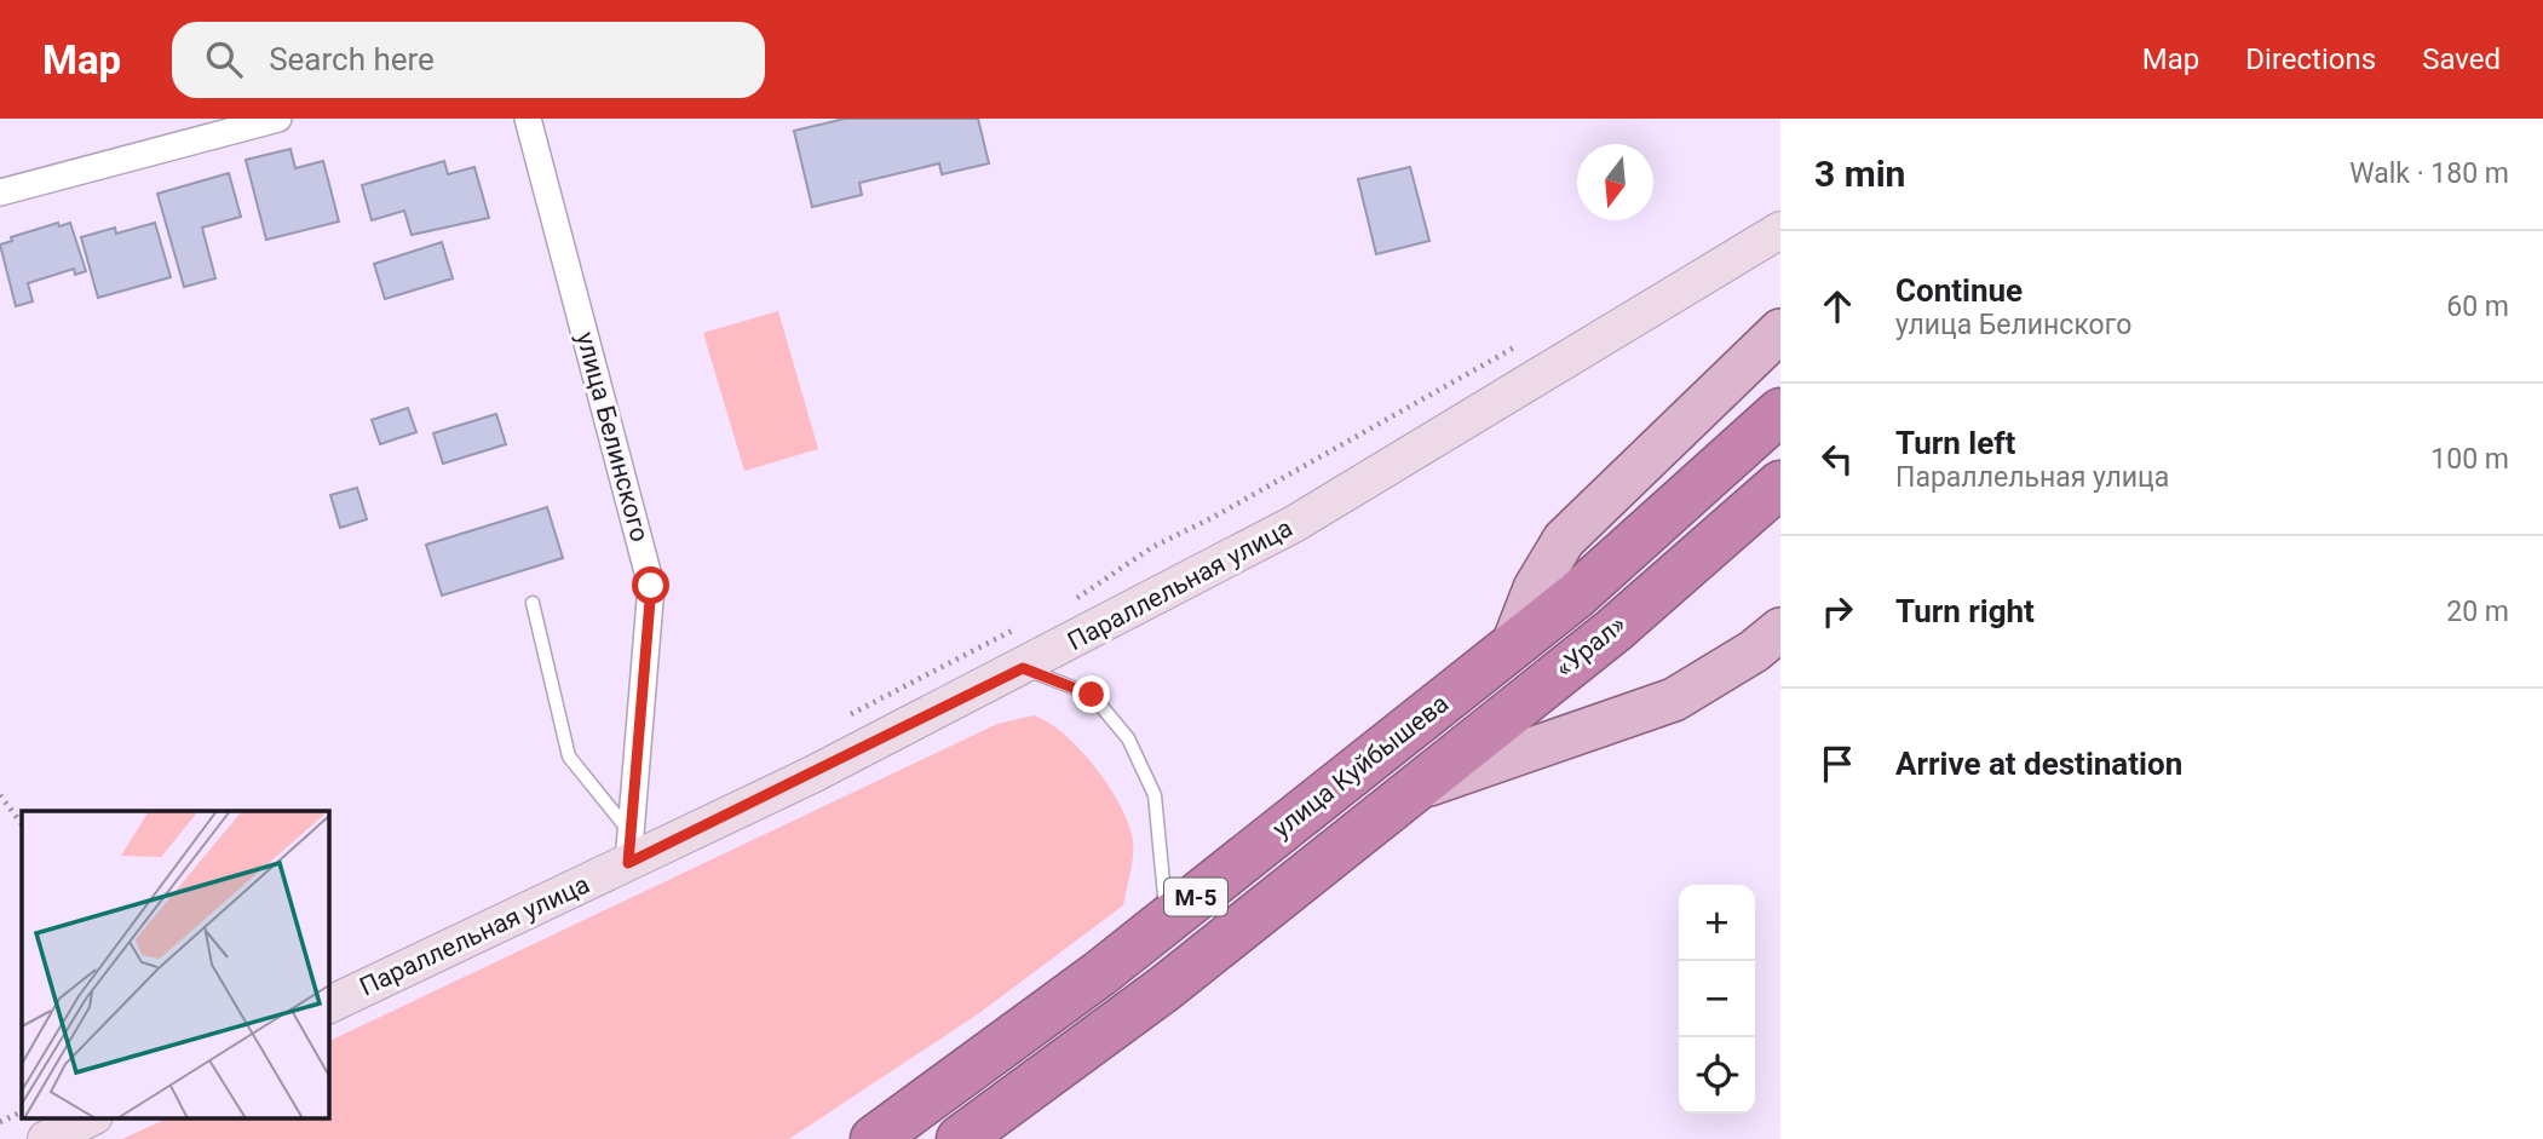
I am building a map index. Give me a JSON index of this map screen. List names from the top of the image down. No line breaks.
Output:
{"streets":{"highway":["«Урал»","улица Куйбышева","М-5"],"street":["улица Белинского","Параллельная улица"]},"crossings":[["улица Белинского","Параллельная улица"],["«Урал»","улица Куйбышева"]],"north":"bottom","page":{"header":"Map","search":"Search here","nav":["Map","Directions","Saved"],"heading":["3 min","Walk · 180 m"],"list":[["Continue","улица Белинского","60 m"],["Turn left","Параллельная улица","100 m"],["Turn right","20 m"],"Arrive at destination"],"map_buttons":["+","−"]}}
